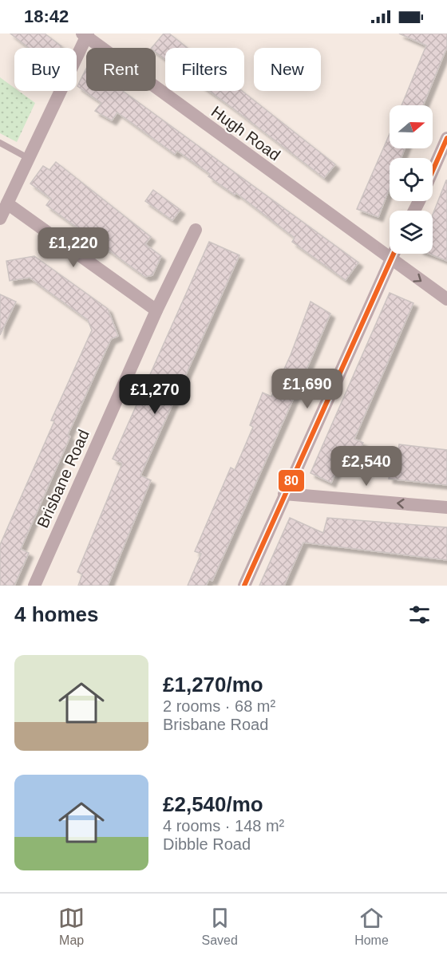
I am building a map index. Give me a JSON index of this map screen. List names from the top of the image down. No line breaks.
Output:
{"streets":{"street":["Hugh Road","Brisbane Road"]},"lines":["transit line 80"],"north":"right","page":{"status":"18:42","chip":["Buy","Rent","Filters","New"],"price":["£1,220","£1,690","£1,270","£2,540"],"heading":"4 homes","list":[{"name":"£1,270/mo","note":"2 rooms · 68 m² · Brisbane Road"},{"name":"£2,540/mo","note":"4 rooms · 148 m² · Dibble Road"}],"tabs":["Map","Saved","Home"]}}
